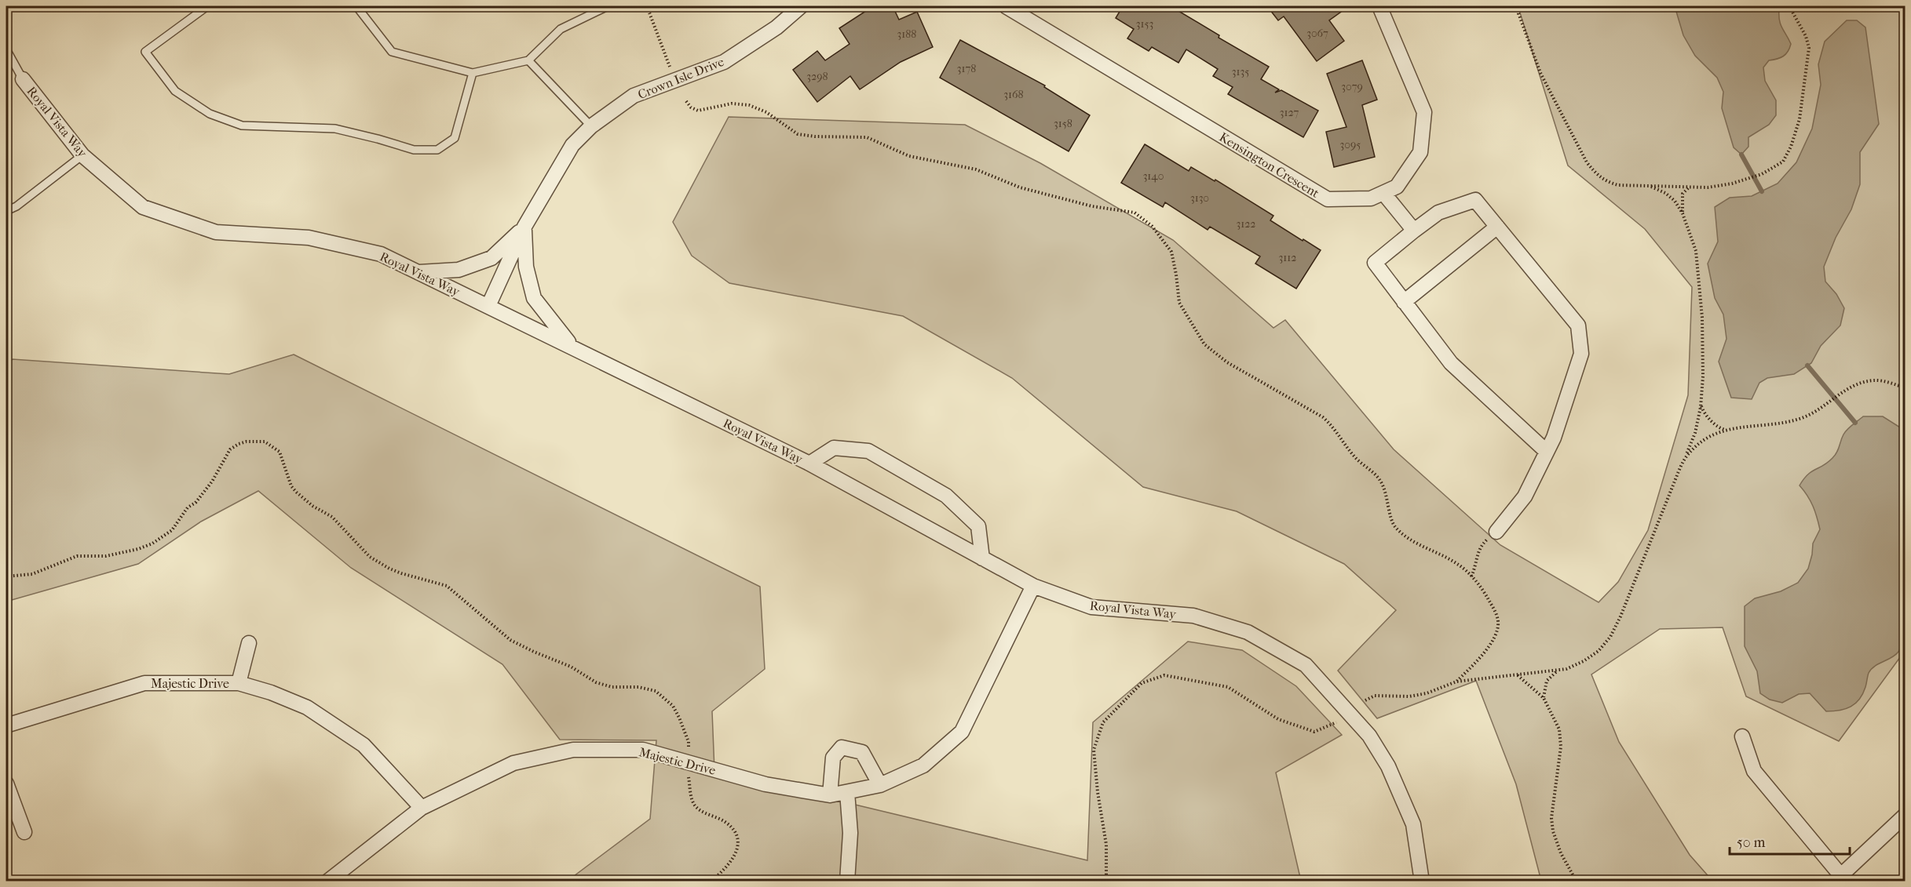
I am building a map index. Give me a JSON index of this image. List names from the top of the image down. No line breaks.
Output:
{"streets":{"street":["Crown Isle Drive","Royal Vista Way","Kensington Crescent","Majestic Drive"]},"crossings":[["Crown Isle Drive","Royal Vista Way"],["Royal Vista Way","Majestic Drive"]],"house_numbers":["3153","3067","3188","3178","3135","3298","3079","3168","3127","3158","3095","3140","3130","3122","3112"],"scale_bar":"50 m"}
